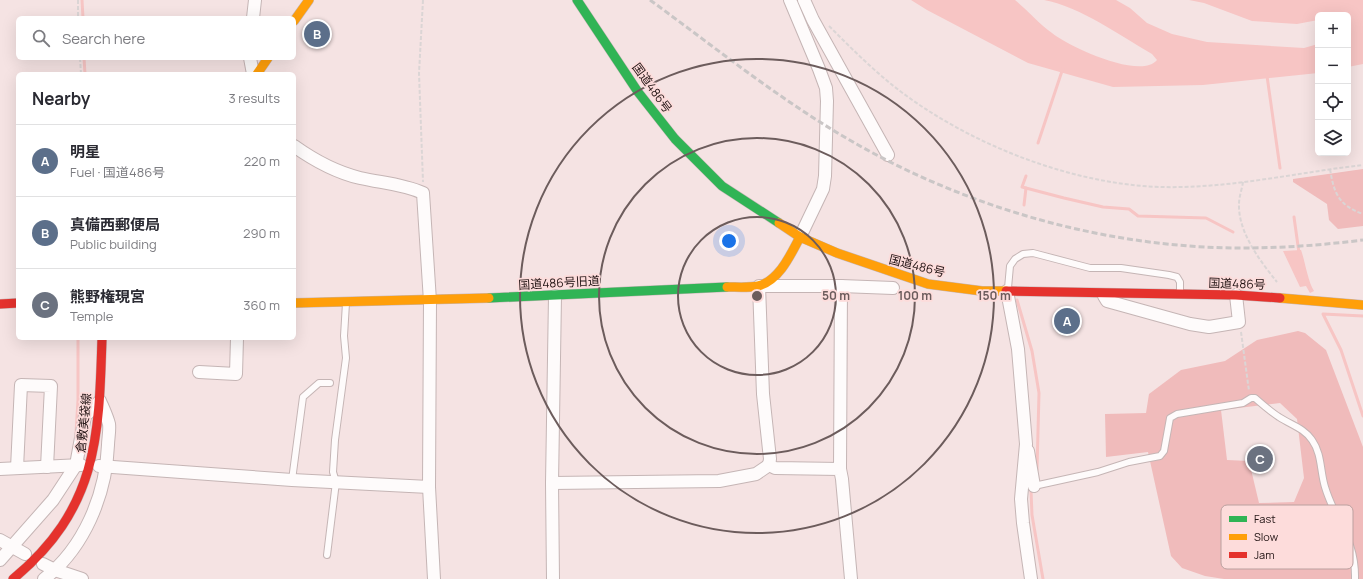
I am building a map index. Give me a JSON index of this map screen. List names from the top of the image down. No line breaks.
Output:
{"streets":{"main road":["国道486号","国道486号旧道","倉敷美袋線"]},"crossings":[["国道486号","国道486号旧道"]],"legend":["Fast","Slow","Jam"],"page":{"map_buttons":["+","−"],"search":"Search here","pins":["B","A","C"],"heading":["Nearby","3 results"],"list":[{"mark":"A","name":"明星","note":"Fuel · 国道486号","value":"220 m"},{"mark":"B","name":"真備西郵便局","note":"Public building","value":"290 m"},{"mark":"C","name":"熊野権現宮","note":"Temple","value":"360 m"}]},"rings":["50 m","100 m","150 m"]}
